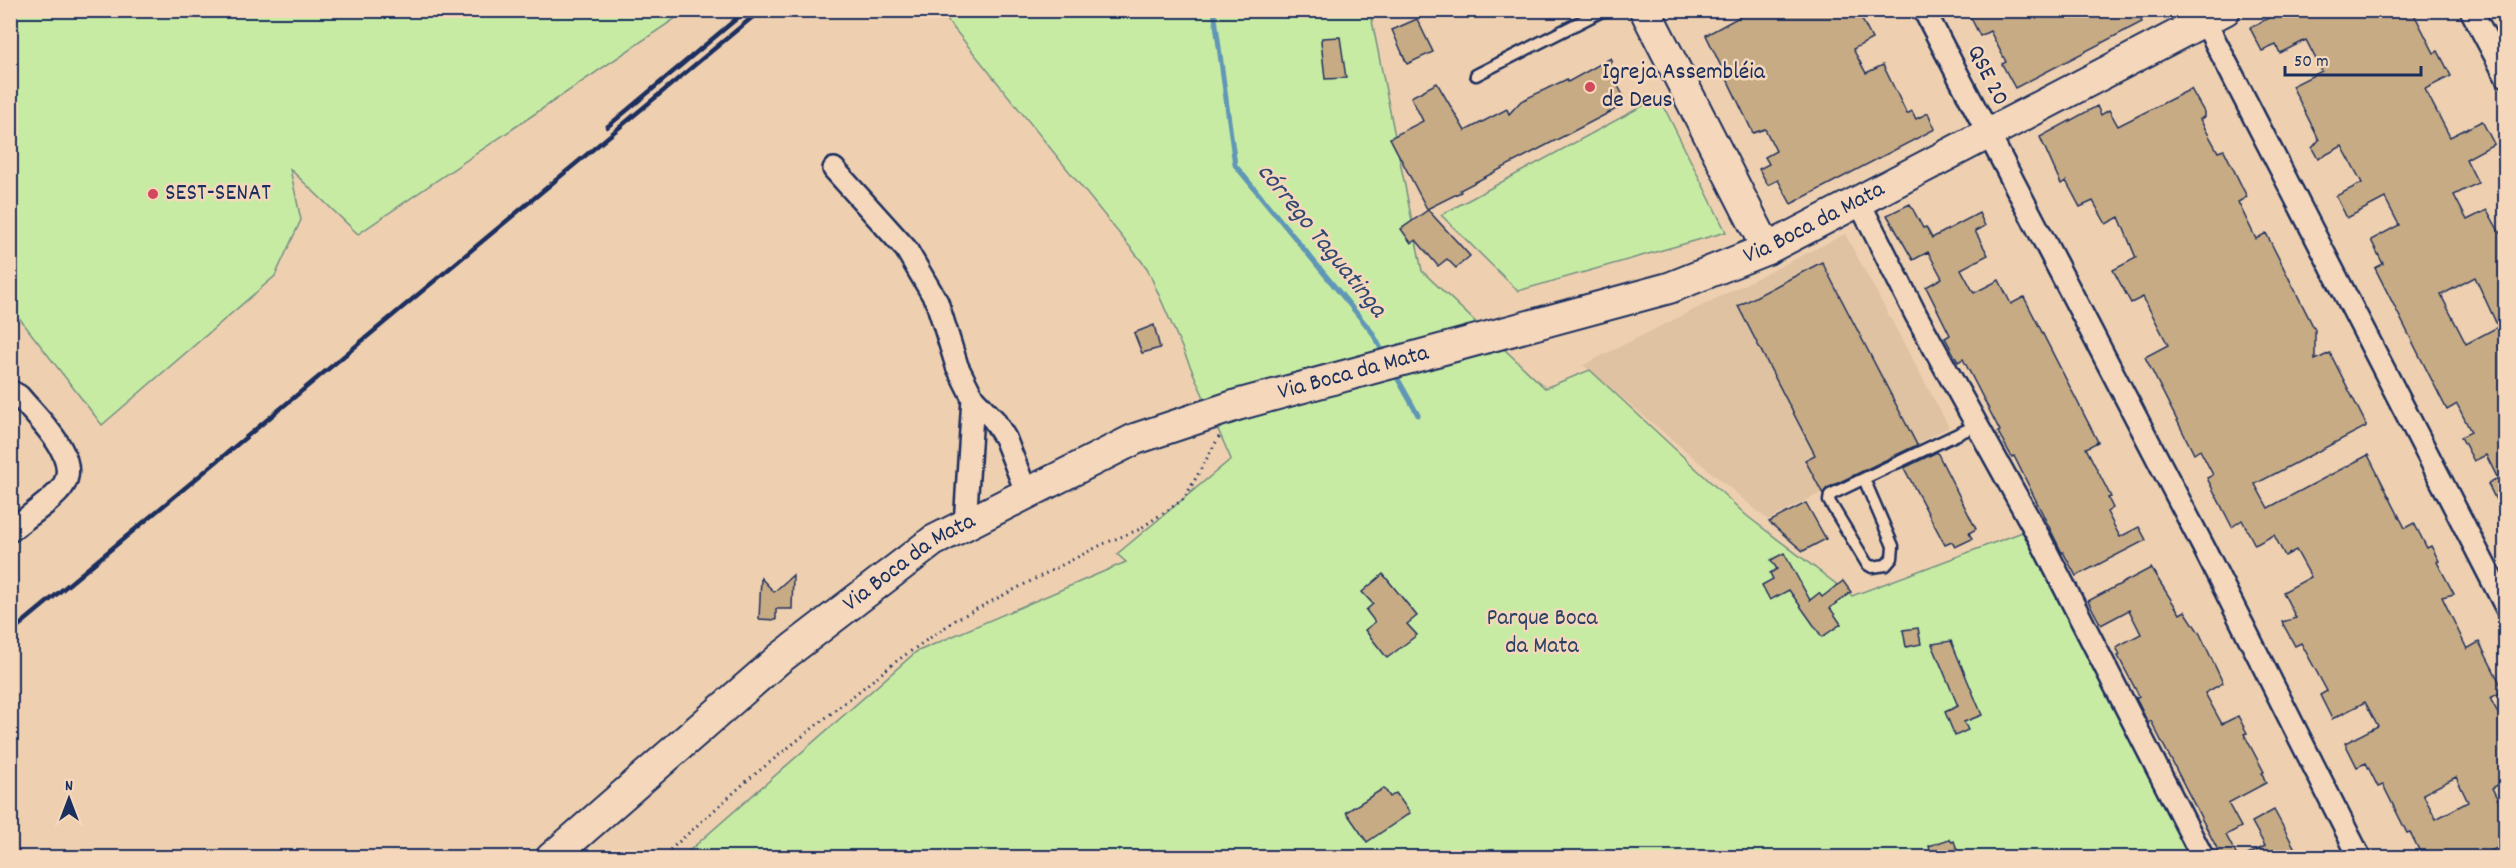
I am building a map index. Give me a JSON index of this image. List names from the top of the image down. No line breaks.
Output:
{"streets":{"street":["QSE 20","Via Boca da Mata"]},"crossings":[["QSE 20","Via Boca da Mata"]],"water":["córrego Taguatinga"],"parks":["Parque Boca da Mata"],"places":["Igreja Assembléia de Deus","SEST-SENAT"],"scale_bar":"50 m","north":"top"}
